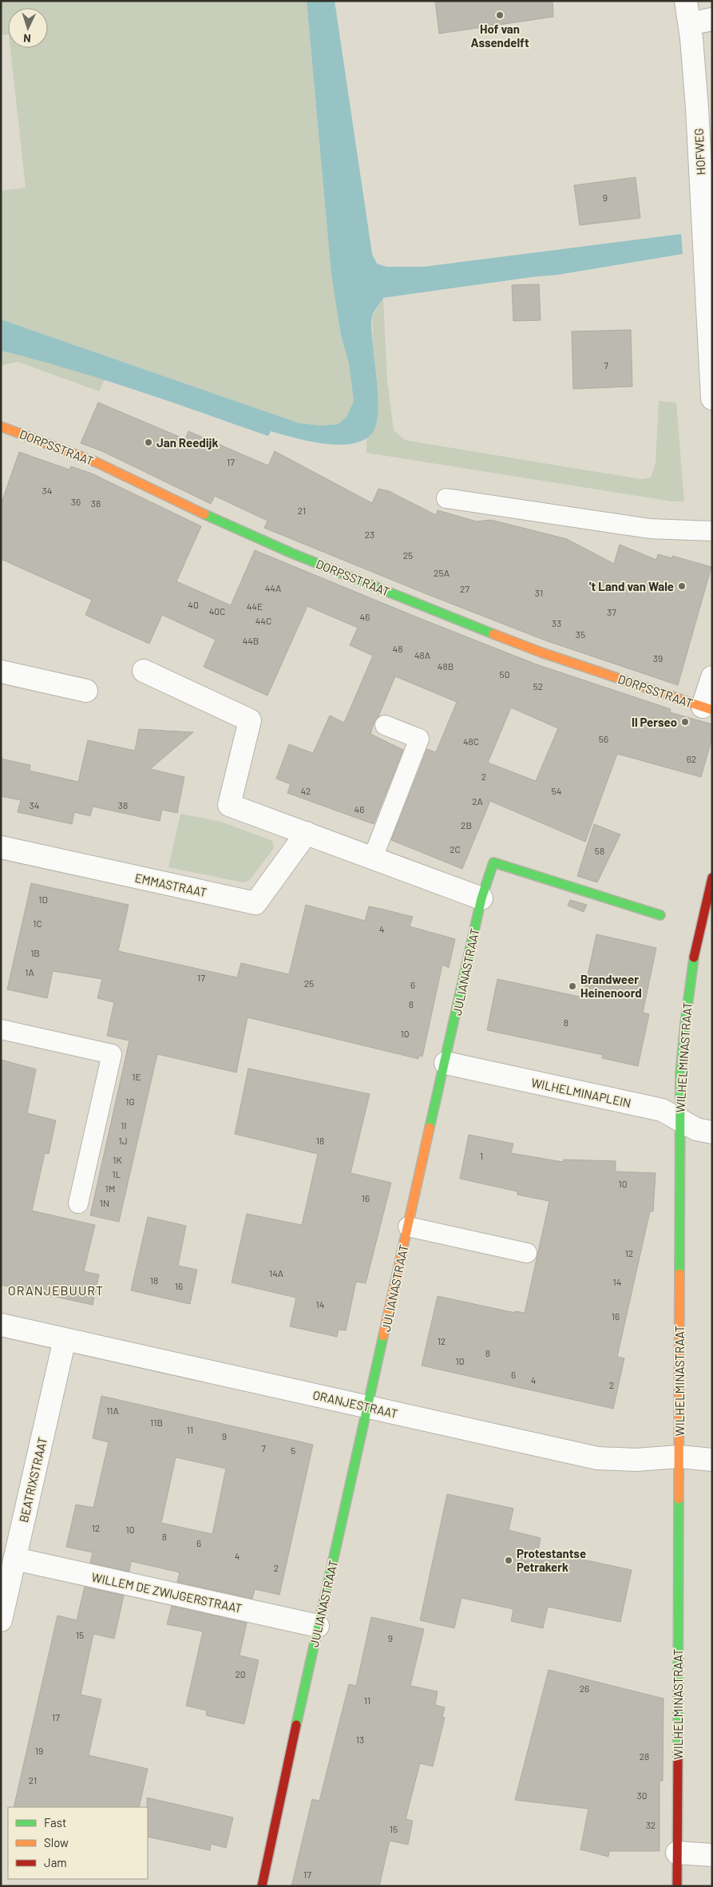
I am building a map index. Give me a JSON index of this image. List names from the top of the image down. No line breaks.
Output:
{"streets":{"street":["HOFWEG","DORPSSTRAAT","EMMASTRAAT","JULIANASTRAAT","WILHELMINASTRAAT","WILHELMINAPLEIN","ORANJESTRAAT","BEATRIXSTRAAT","WILLEM DE ZWIJGERSTRAAT"]},"crossings":[["JULIANASTRAAT","WILHELMINAPLEIN"],["JULIANASTRAAT","ORANJESTRAAT"],["JULIANASTRAAT","WILLEM DE ZWIJGERSTRAAT"],["WILHELMINASTRAAT","WILHELMINAPLEIN"],["WILHELMINASTRAAT","ORANJESTRAAT"],["ORANJESTRAAT","BEATRIXSTRAAT"],["BEATRIXSTRAAT","WILLEM DE ZWIJGERSTRAAT"]],"districts":["ORANJEBUURT"],"places":["Hof van Assendelft","Jan Reedijk","'t Land van Wale","Il Perseo","Brandweer Heinenoord","Protestantse Petrakerk"],"house_numbers":["9","7","17","34","36","38","21","23","25","25A","44A","27","31","40","44E","40C","37","46","44C","33","35","44B","48","48A","39","48B","50","52","56","48C","62","2","42","54","2A","34","38","46","2B","2C","58","1D","1C","4","1B","1A","17","25","6","8","8","10","1E","1G","1I","1J","18","1","1K","1L","10","1M","16","1N","12","14A","18","14","16","14","16","12","8","10","6","4","2","11A","11B","11","9","7","5","12","10","8","6","4","2","15","9","20","26","11","17","13","19","28","21","30","32","15","17"],"legend":["Fast","Slow","Jam"],"north":"bottom"}
